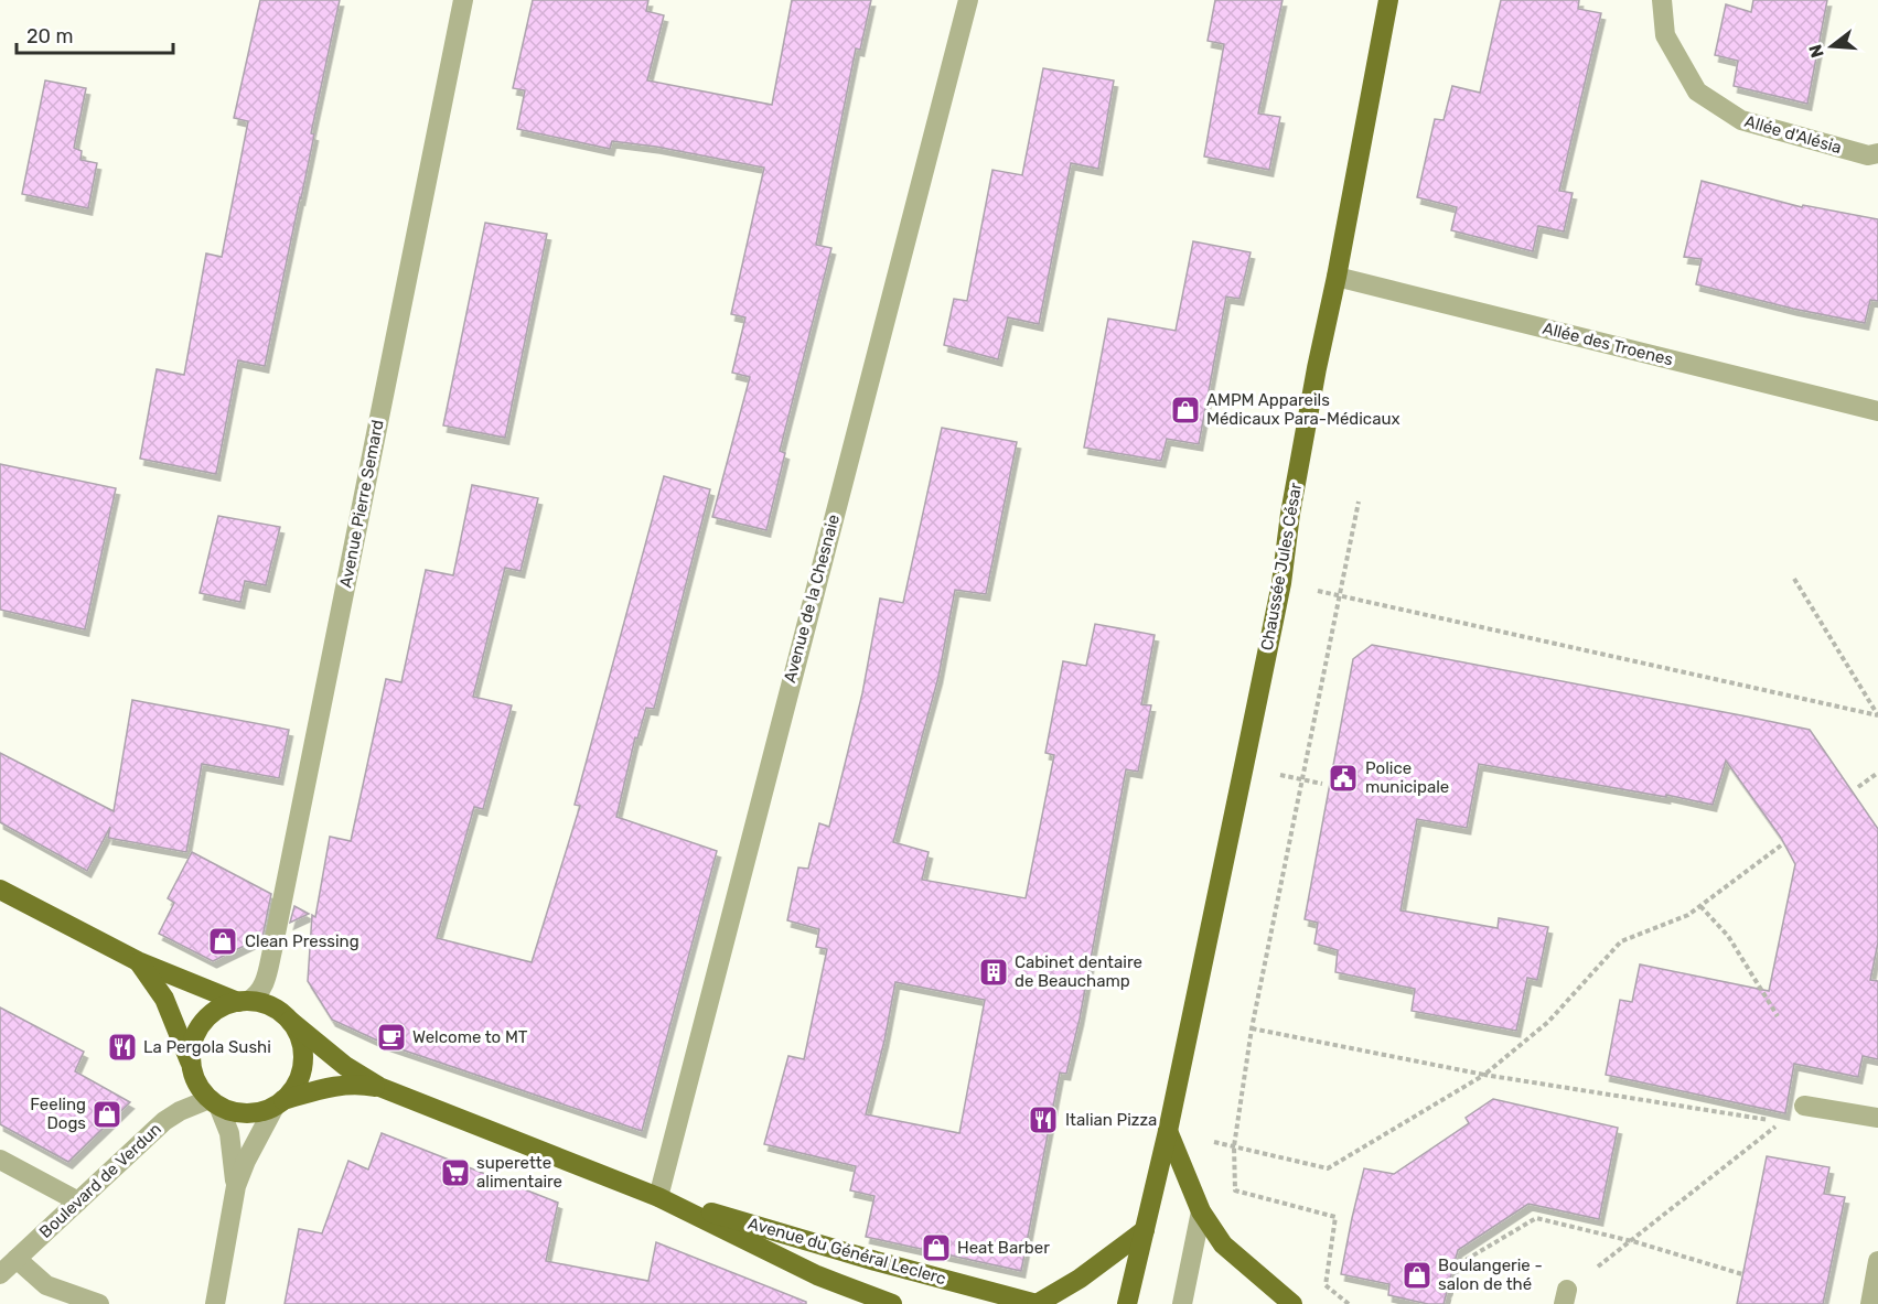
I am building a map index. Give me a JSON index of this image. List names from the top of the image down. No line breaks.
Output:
{"streets":{"main road":["Chaussée Jules César","Avenue du Général Leclerc"],"street":["Allée d'Alésia","Allée des Troenes","Avenue Pierre Semard","Avenue de la Chesnaie","Boulevard de Verdun"]},"crossings":[["Allée des Troenes","Chaussée Jules César"],["Avenue Pierre Semard","Boulevard de Verdun"],["Avenue Pierre Semard","Avenue du Général Leclerc"],["Avenue de la Chesnaie","Avenue du Général Leclerc"],["Boulevard de Verdun","Avenue du Général Leclerc"]],"places":{"shop":["AMPM Appareils Médicaux Para-Médicaux","Clean Pressing","Feeling Dogs","Heat Barber","Boulangerie - salon de thé"],"public building":["Police municipale"],"building":["Cabinet dentaire de Beauchamp"],"cafe":["Welcome to MT"],"restaurant":["La Pergola Sushi","Italian Pizza"],"supermarket":["superette alimentaire"]},"scale_bar":"20 m","north":"left"}
